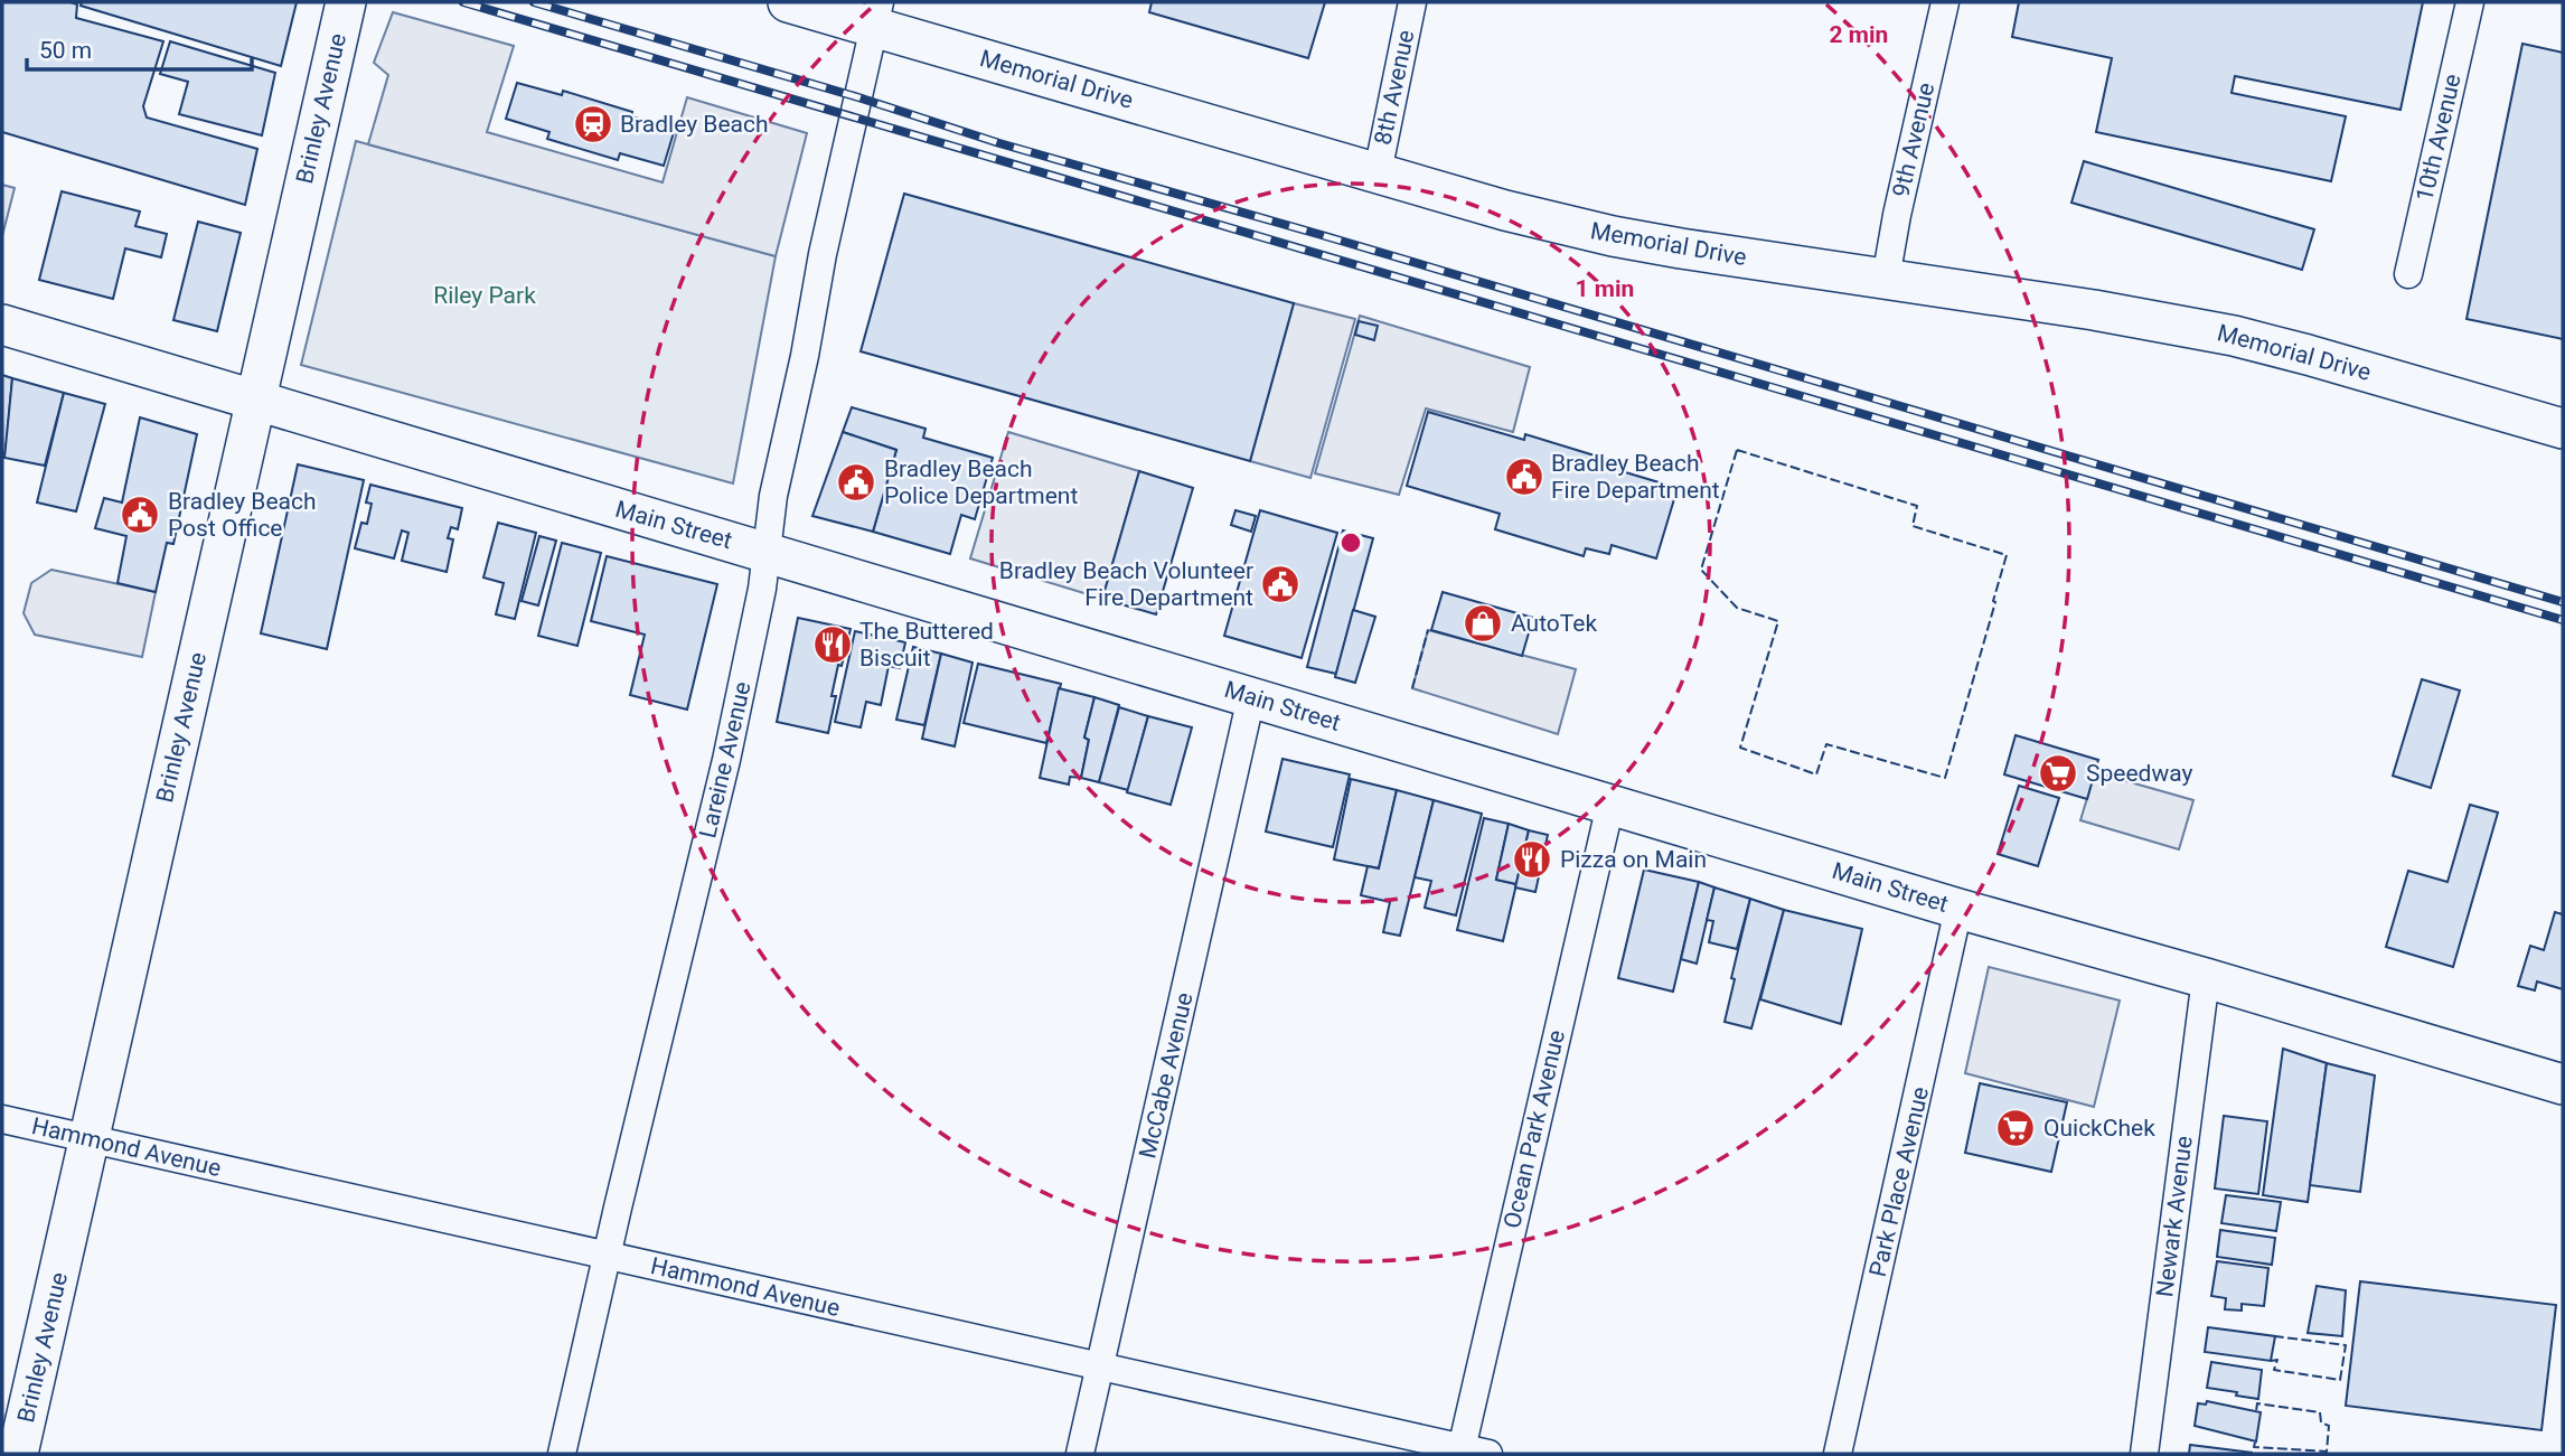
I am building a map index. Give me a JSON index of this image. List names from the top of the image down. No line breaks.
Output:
{"streets":{"street":["Memorial Drive","8th Avenue","Brinley Avenue","10th Avenue","9th Avenue","Main Street","Lareine Avenue","McCabe Avenue","Ocean Park Avenue","Hammond Avenue","Park Place Avenue","Newark Avenue"]},"crossings":[["Memorial Drive","8th Avenue"],["Memorial Drive","9th Avenue"],["Memorial Drive","Lareine Avenue"],["Brinley Avenue","Main Street"],["Brinley Avenue","Hammond Avenue"],["Main Street","Lareine Avenue"],["Main Street","McCabe Avenue"],["Main Street","Ocean Park Avenue"],["Main Street","Park Place Avenue"],["Main Street","Newark Avenue"],["Lareine Avenue","Hammond Avenue"],["McCabe Avenue","Hammond Avenue"],["Ocean Park Avenue","Hammond Avenue"]],"parks":["Riley Park"],"places":{"station":["Bradley Beach"],"public building":["Bradley Beach Fire Department","Bradley Beach Police Department","Bradley Beach Post Office","Bradley Beach Volunteer Fire Department"],"shop":["AutoTek"],"restaurant":["The Buttered Biscuit","Pizza on Main"],"supermarket":["Speedway","QuickChek"]},"scale_bar":"50 m","rings":["2 min","1 min"]}
